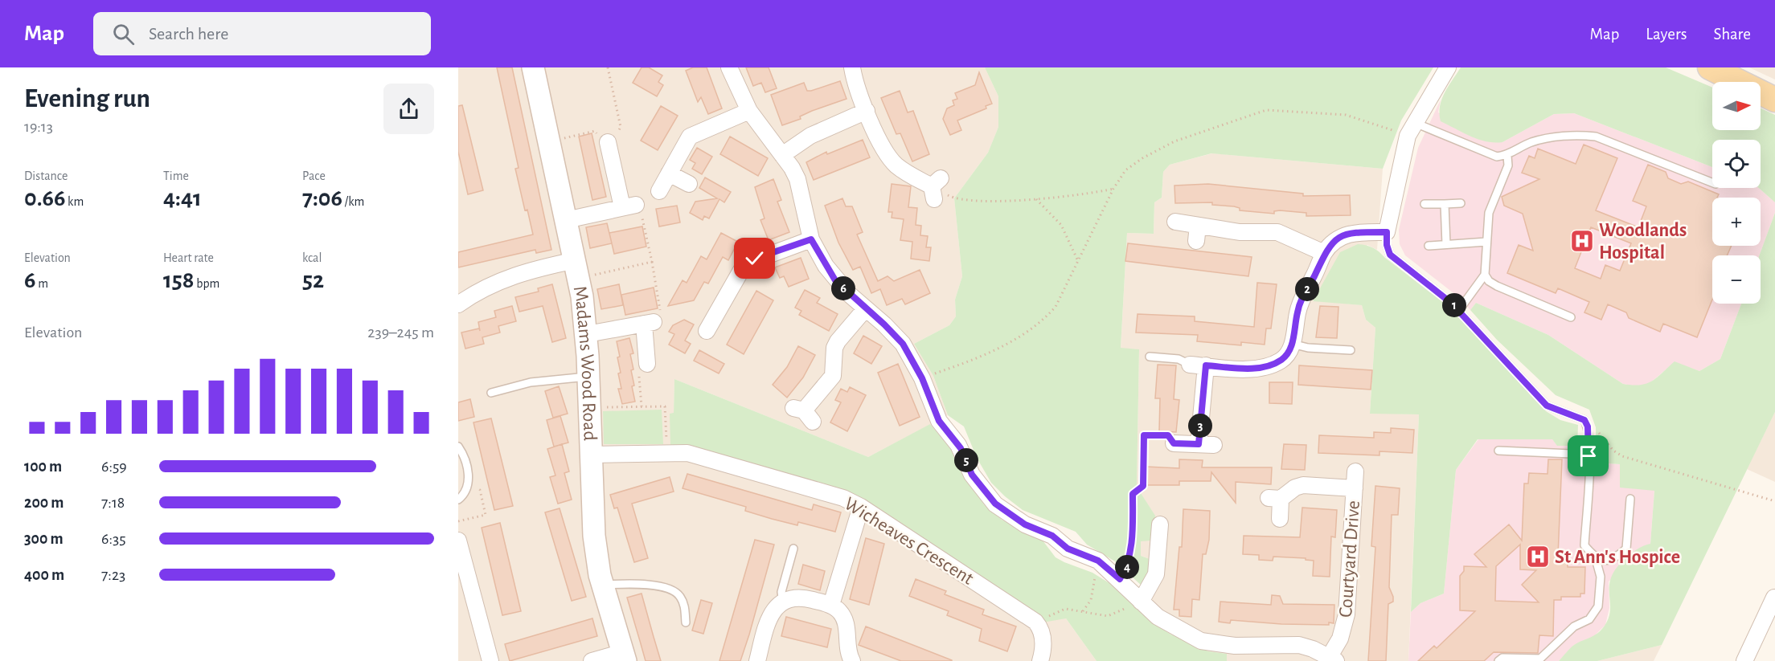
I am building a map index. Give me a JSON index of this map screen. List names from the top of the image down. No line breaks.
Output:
{"streets":{"street":["Madams Wood Road","Wicheaves Crescent","Courtyard Drive"]},"crossings":[["Madams Wood Road","Wicheaves Crescent"]],"places":{"hospital":["Woodlands Hospital","St Ann's Hospice"]},"north":"right","page":{"header":"Map","search":"Search here","nav":["Map","Layers","Share"],"heading":["Evening run","19:13"],"map_buttons":["+","−"],"stats":[["Distance","0.66 km"],["Time","4:41"],["Pace","7:06 /km"],["Elevation","6 m"],["Heart rate","158 bpm"],["kcal","52"]],"pins":["6","2","1","3","5","4"],"chart":["Elevation","239–245 m"],"list":[{"name":"100 m","note":"6:59"},{"name":"200 m","note":"7:18"},{"name":"300 m","note":"6:35"},{"name":"400 m","note":"7:23"}]}}
